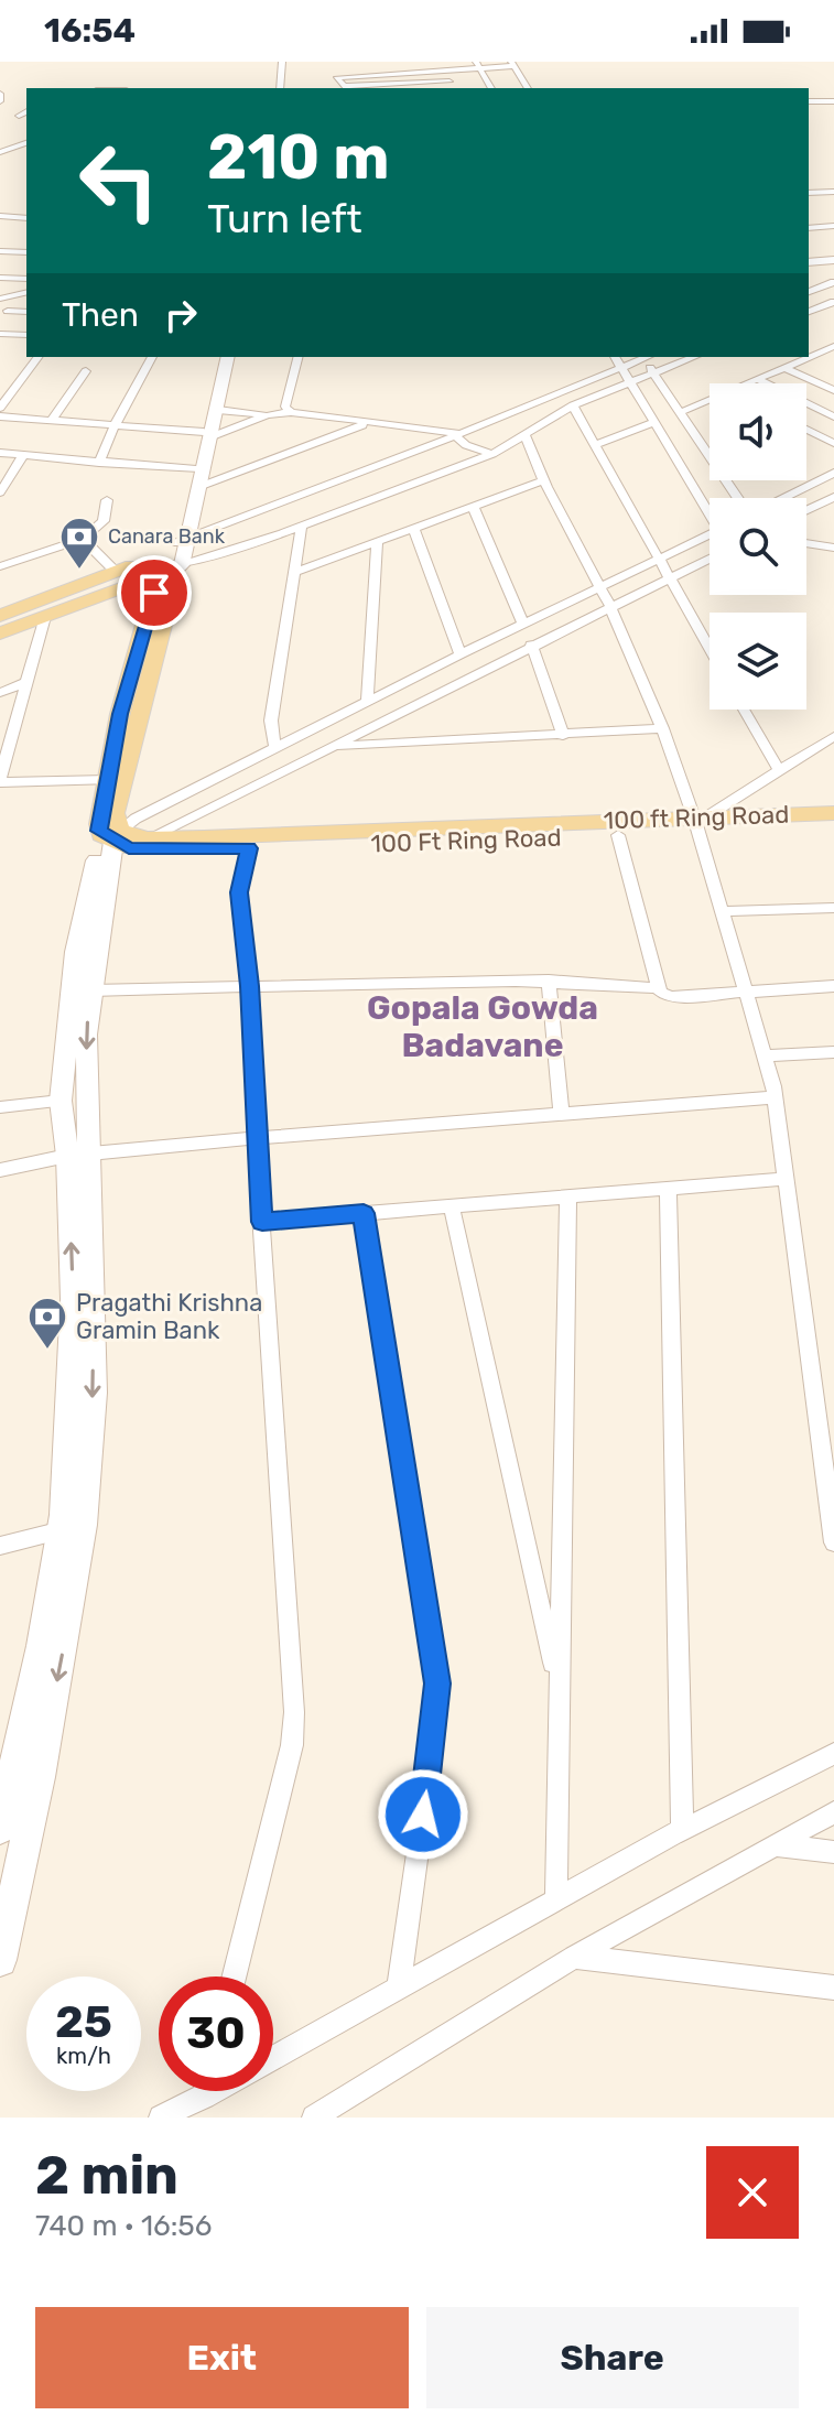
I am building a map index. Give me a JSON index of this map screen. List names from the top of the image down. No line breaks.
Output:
{"streets":{"main road":["100 ft Ring Road","100 Ft Ring Road"]},"crossings":[["100 ft Ring Road","100 Ft Ring Road"]],"districts":["Gopala Gowda Badavane"],"places":{"bank":["Canara Bank","Pragathi Krishna Gramin Bank"]},"page":{"status":"16:54","turn":["210 m","Turn left"],"then":"Then","speed":"25 km/h","limit":"30","heading":["2 min","740 m · 16:56"],"buttons":["Exit","Share"]}}
